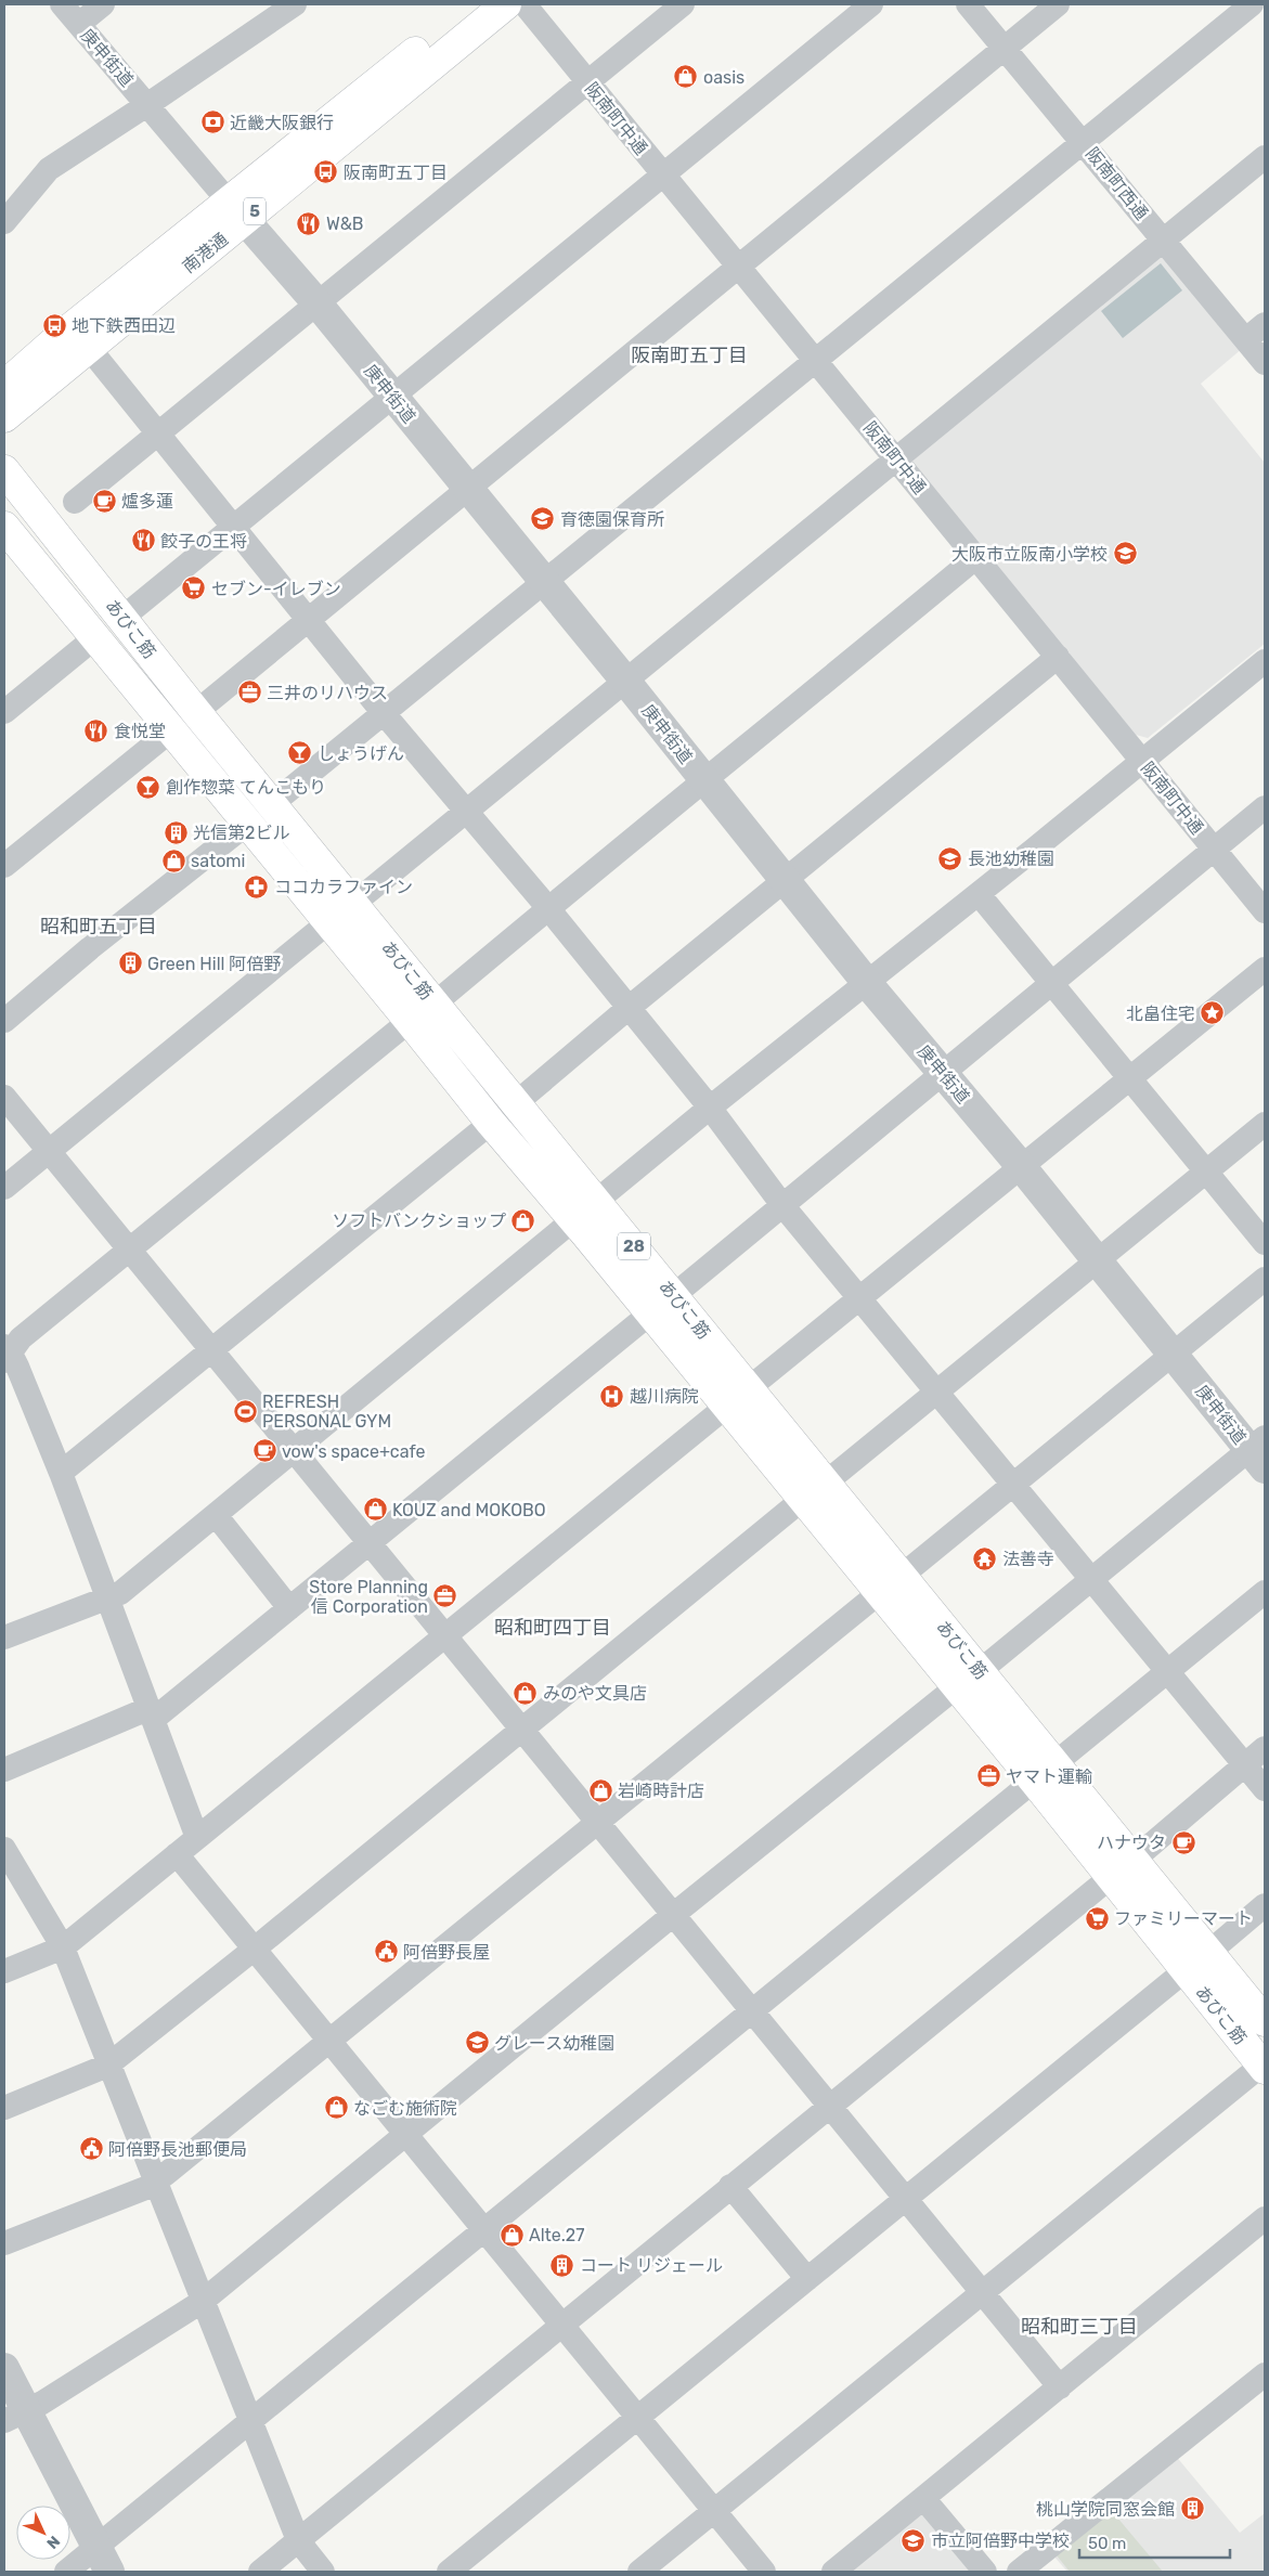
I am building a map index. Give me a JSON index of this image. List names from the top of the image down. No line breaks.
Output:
{"streets":{"main road":["5","南港通","あびこ筋","28"],"street":["庚申街道","阪南町中通","阪南町西通"]},"crossings":[["庚申街道","南港通"]],"districts":["阪南町五丁目","昭和町五丁目","昭和町四丁目","昭和町三丁目"],"places":{"shop":["oasis","satomi","ソフトバンクショップ","KOUZ and MOKOBO","みのや文具店","岩崎時計店","なごむ施術院","Alte.27"],"bank":["近畿大阪銀行"],"bus stop":["阪南町五丁目","地下鉄西田辺"],"restaurant":["W&B","餃子の王将","食悦堂"],"cafe":["爐多蓮","vow's space+cafe","ハナウタ"],"school or university":["育徳園保育所","大阪市立阪南小学校","長池幼稚園","グレース幼稚園","市立阿倍野中学校"],"supermarket":["セブン-イレブン","ファミリーマート"],"office":["三井のリハウス","Store Planning 信 Corporation","ヤマト運輸"],"bar":["しょうげん","創作惣菜 てんこもり"],"building":["光信第2ビル","Green Hill 阿倍野","コート リジェール","桃山学院同窓会館"],"pharmacy":["ココカラファイン"],"place":["北畠住宅"],"hospital":["越川病院"],"sports":["REFRESH PERSONAL GYM"],"temple":["法善寺"],"public building":["阿倍野長屋","阿倍野長池郵便局"]},"scale_bar":"50 m","north":"bottom right"}
